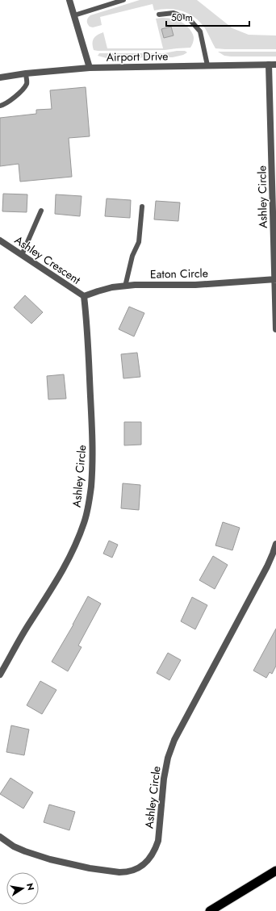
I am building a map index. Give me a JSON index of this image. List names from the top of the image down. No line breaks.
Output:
{"streets":{"street":["Airport Drive","Ashley Circle","Ashley Crescent","Eaton Circle"]},"crossings":[["Airport Drive","Ashley Circle"],["Ashley Circle","Ashley Crescent"],["Ashley Circle","Eaton Circle"],["Ashley Crescent","Eaton Circle"]],"scale_bar":"50 m","north":"right"}
